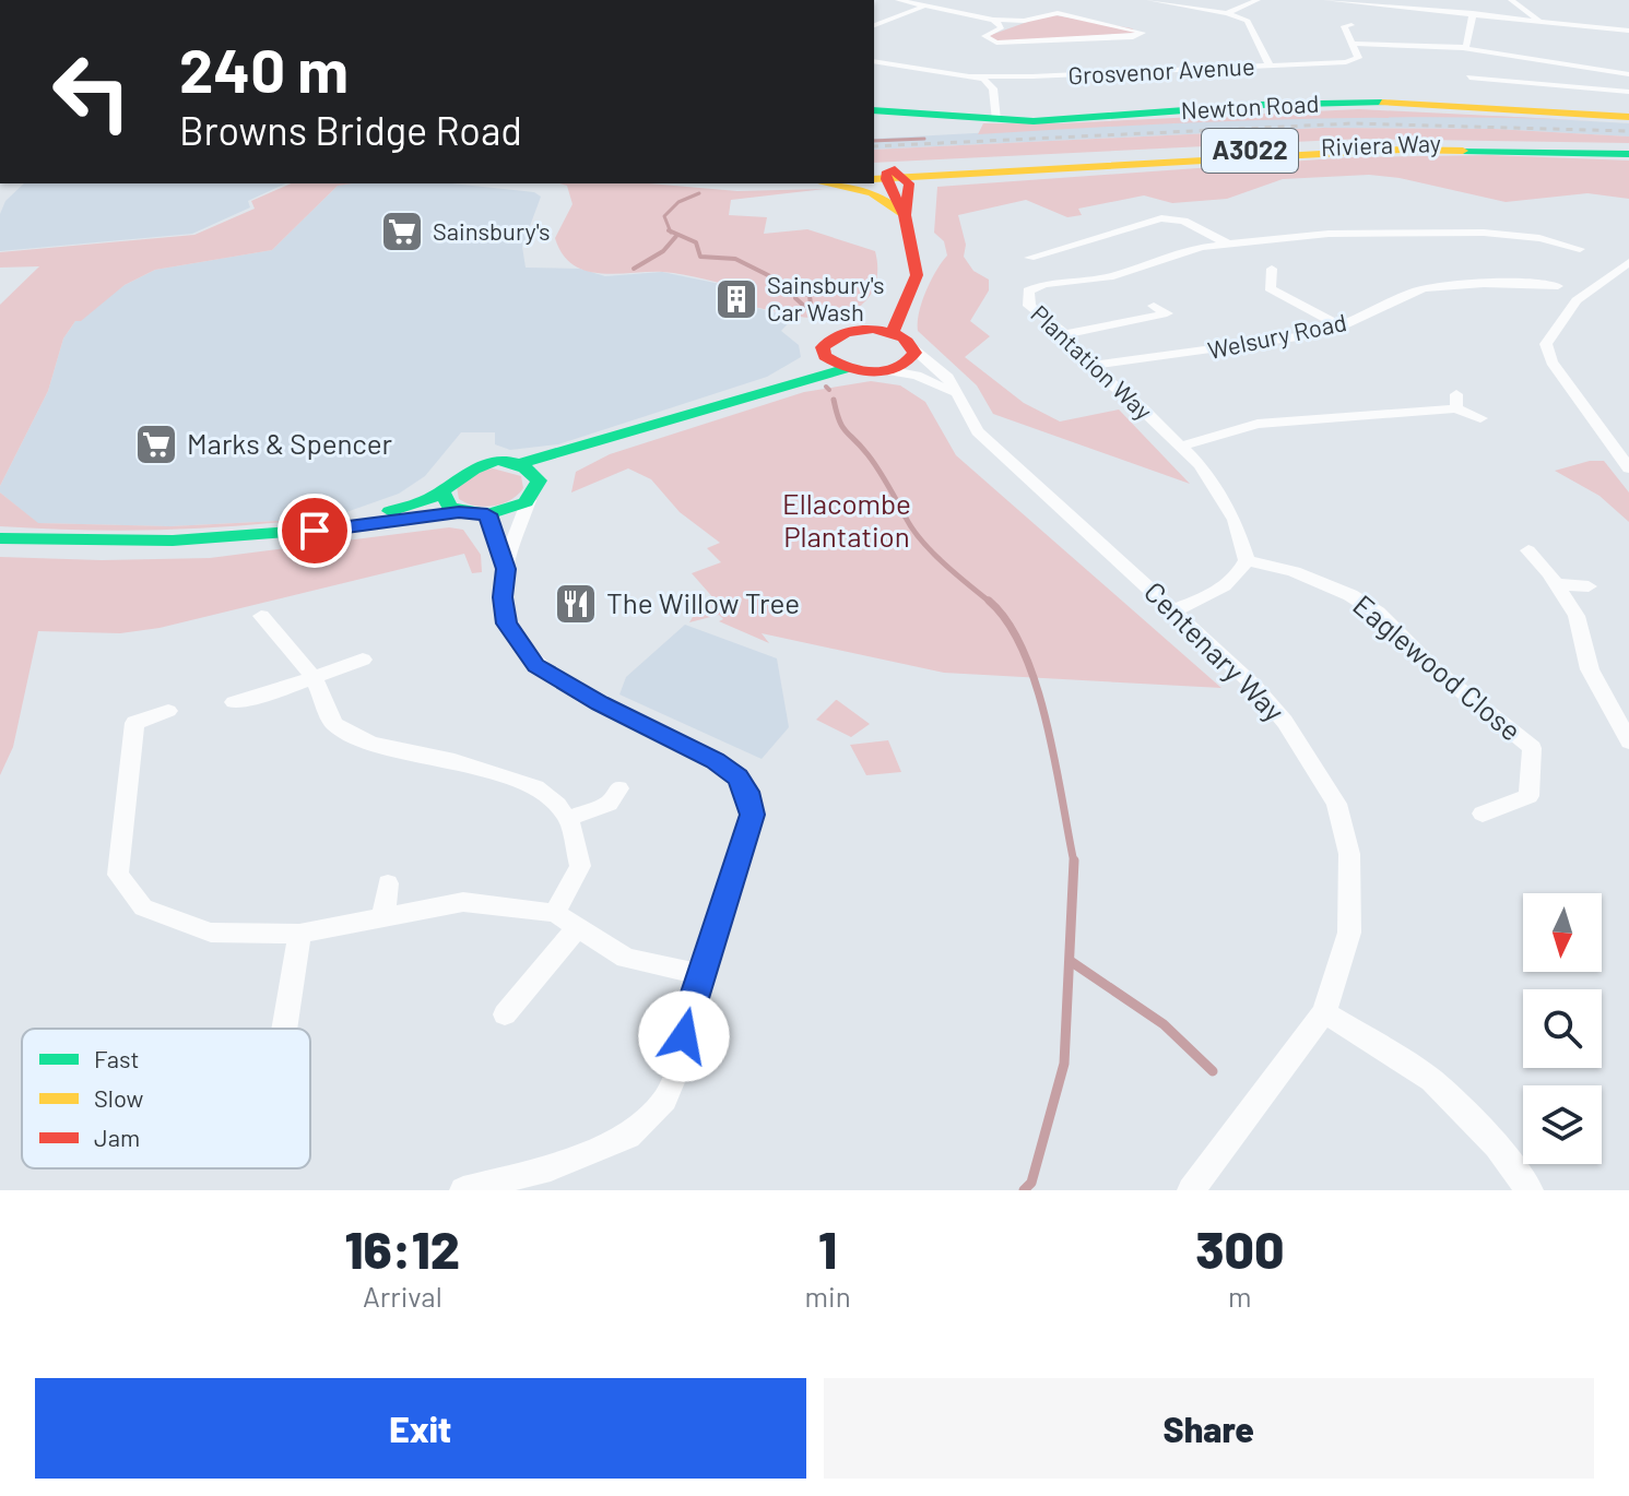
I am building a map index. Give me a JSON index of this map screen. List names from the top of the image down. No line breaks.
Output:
{"streets":{"street":["Grosvenor Avenue","Newton Road","Riviera Way","A3022","Welsury Road","Plantation Way","Centenary Way","Eaglewood Close"]},"crossings":[["Welsury Road","Plantation Way"],["Plantation Way","Eaglewood Close"]],"parks":["Ellacombe Plantation"],"places":{"supermarket":["Sainsbury's","Marks & Spencer"],"building":["Sainsbury's Car Wash"],"restaurant":["The Willow Tree"]},"legend":["Fast","Slow","Jam"],"north":"bottom","page":{"turn":["240 m","Browns Bridge Road"],"eta":["16:12","Arrival","1","min","300","m"],"buttons":["Exit","Share"]}}
